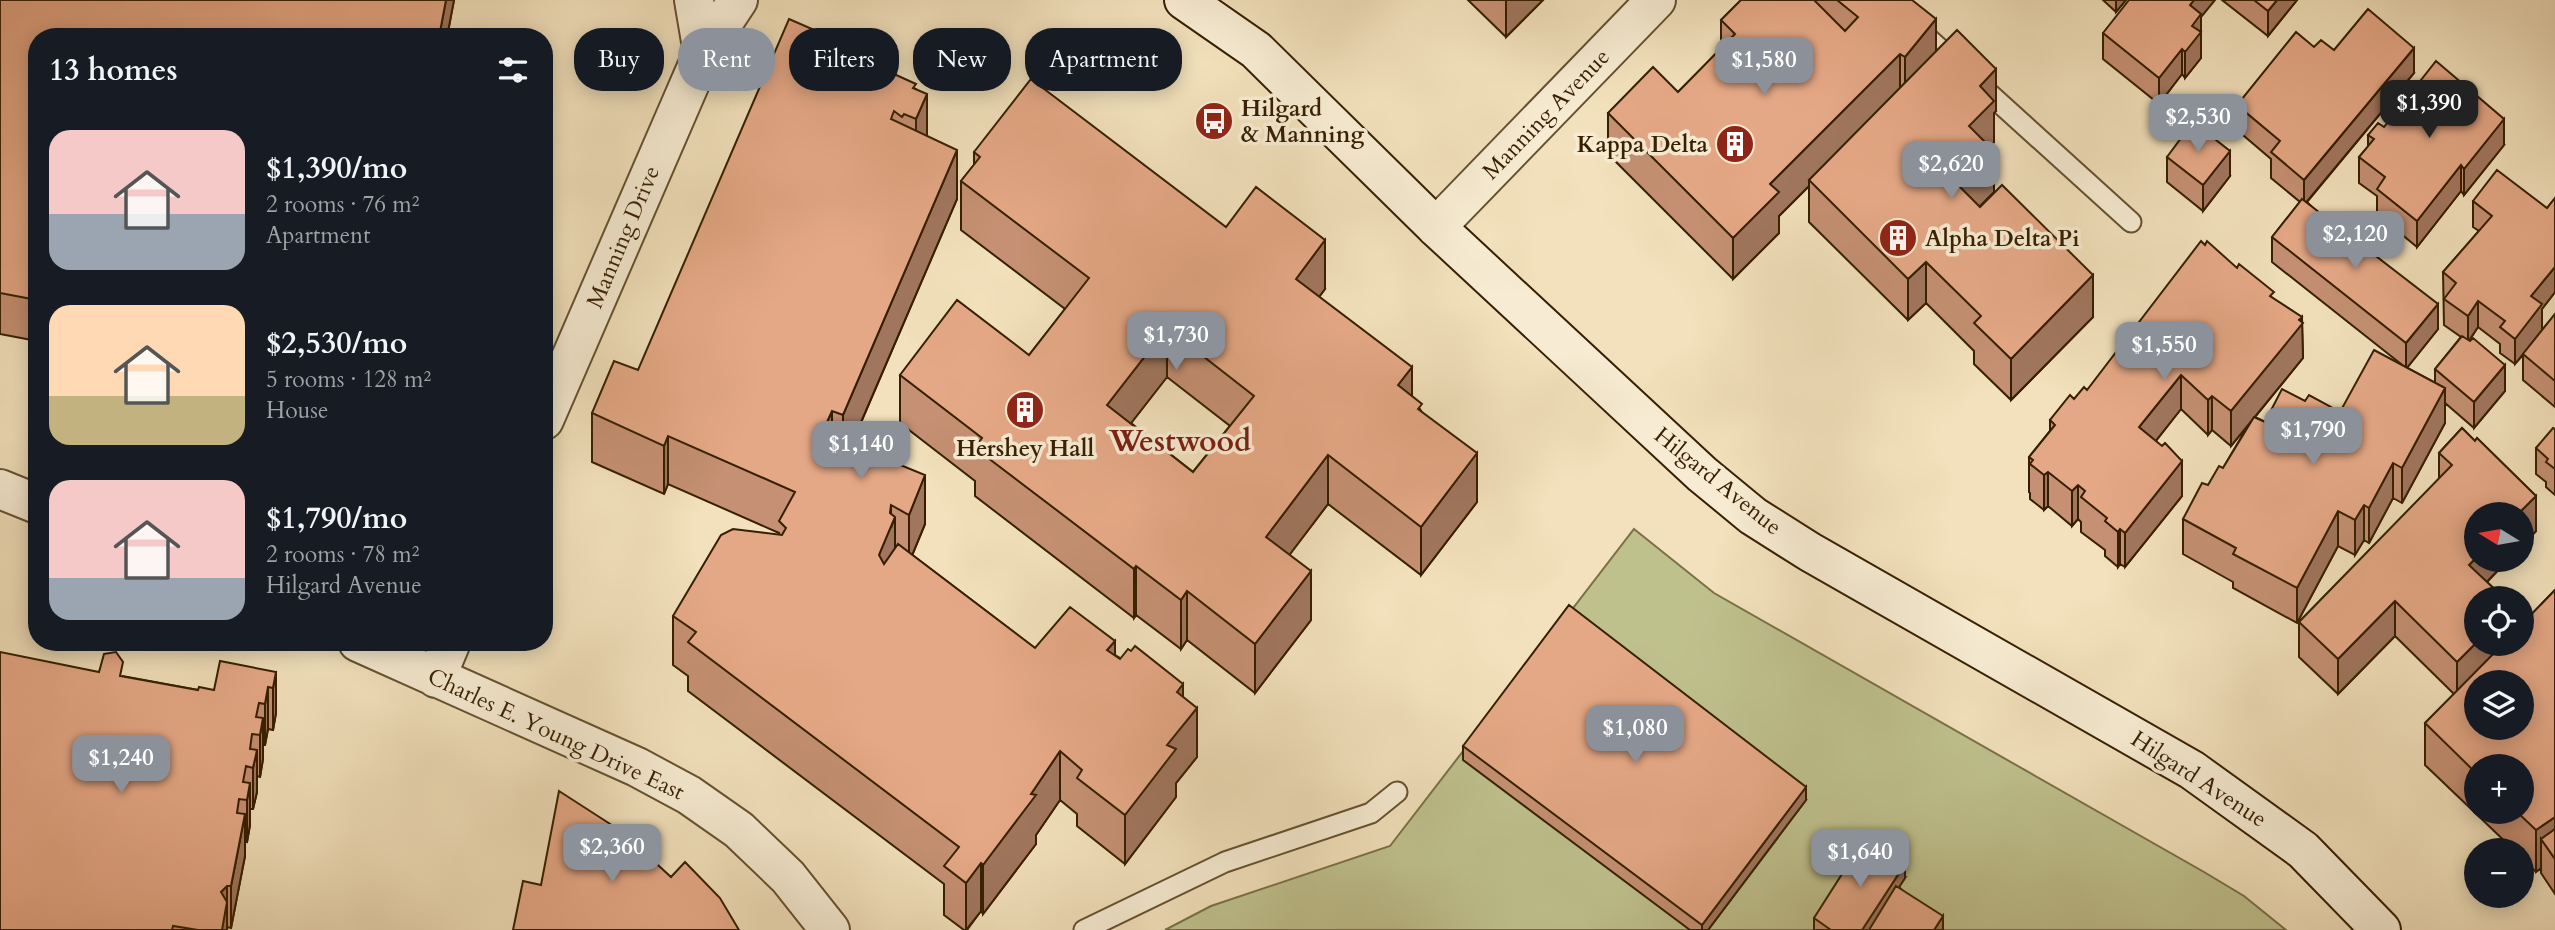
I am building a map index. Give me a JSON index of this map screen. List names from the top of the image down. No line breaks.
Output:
{"streets":{"street":["Manning Avenue","Manning Drive","Hilgard Avenue","Charles E. Young Drive East"]},"crossings":[["Manning Avenue","Hilgard Avenue"]],"districts":["Westwood"],"places":{"bus stop":["Hilgard & Manning"],"building":["Kappa Delta","Alpha Delta Pi","Hershey Hall"]},"north":"left","page":{"chip":["Buy","Rent","Filters","New","Apartment"],"heading":"13 homes","price":["$1,580","$1,390","$2,530","$2,620","$2,120","$1,730","$1,550","$1,790","$1,140","$1,080","$1,240","$2,360","$1,640"],"list":[{"name":"$1,390/mo","note":"2 rooms · 76 m² · Apartment"},{"name":"$2,530/mo","note":"5 rooms · 128 m² · House"},{"name":"$1,790/mo","note":"2 rooms · 78 m² · Hilgard Avenue"}],"map_buttons":["+","−"]}}
